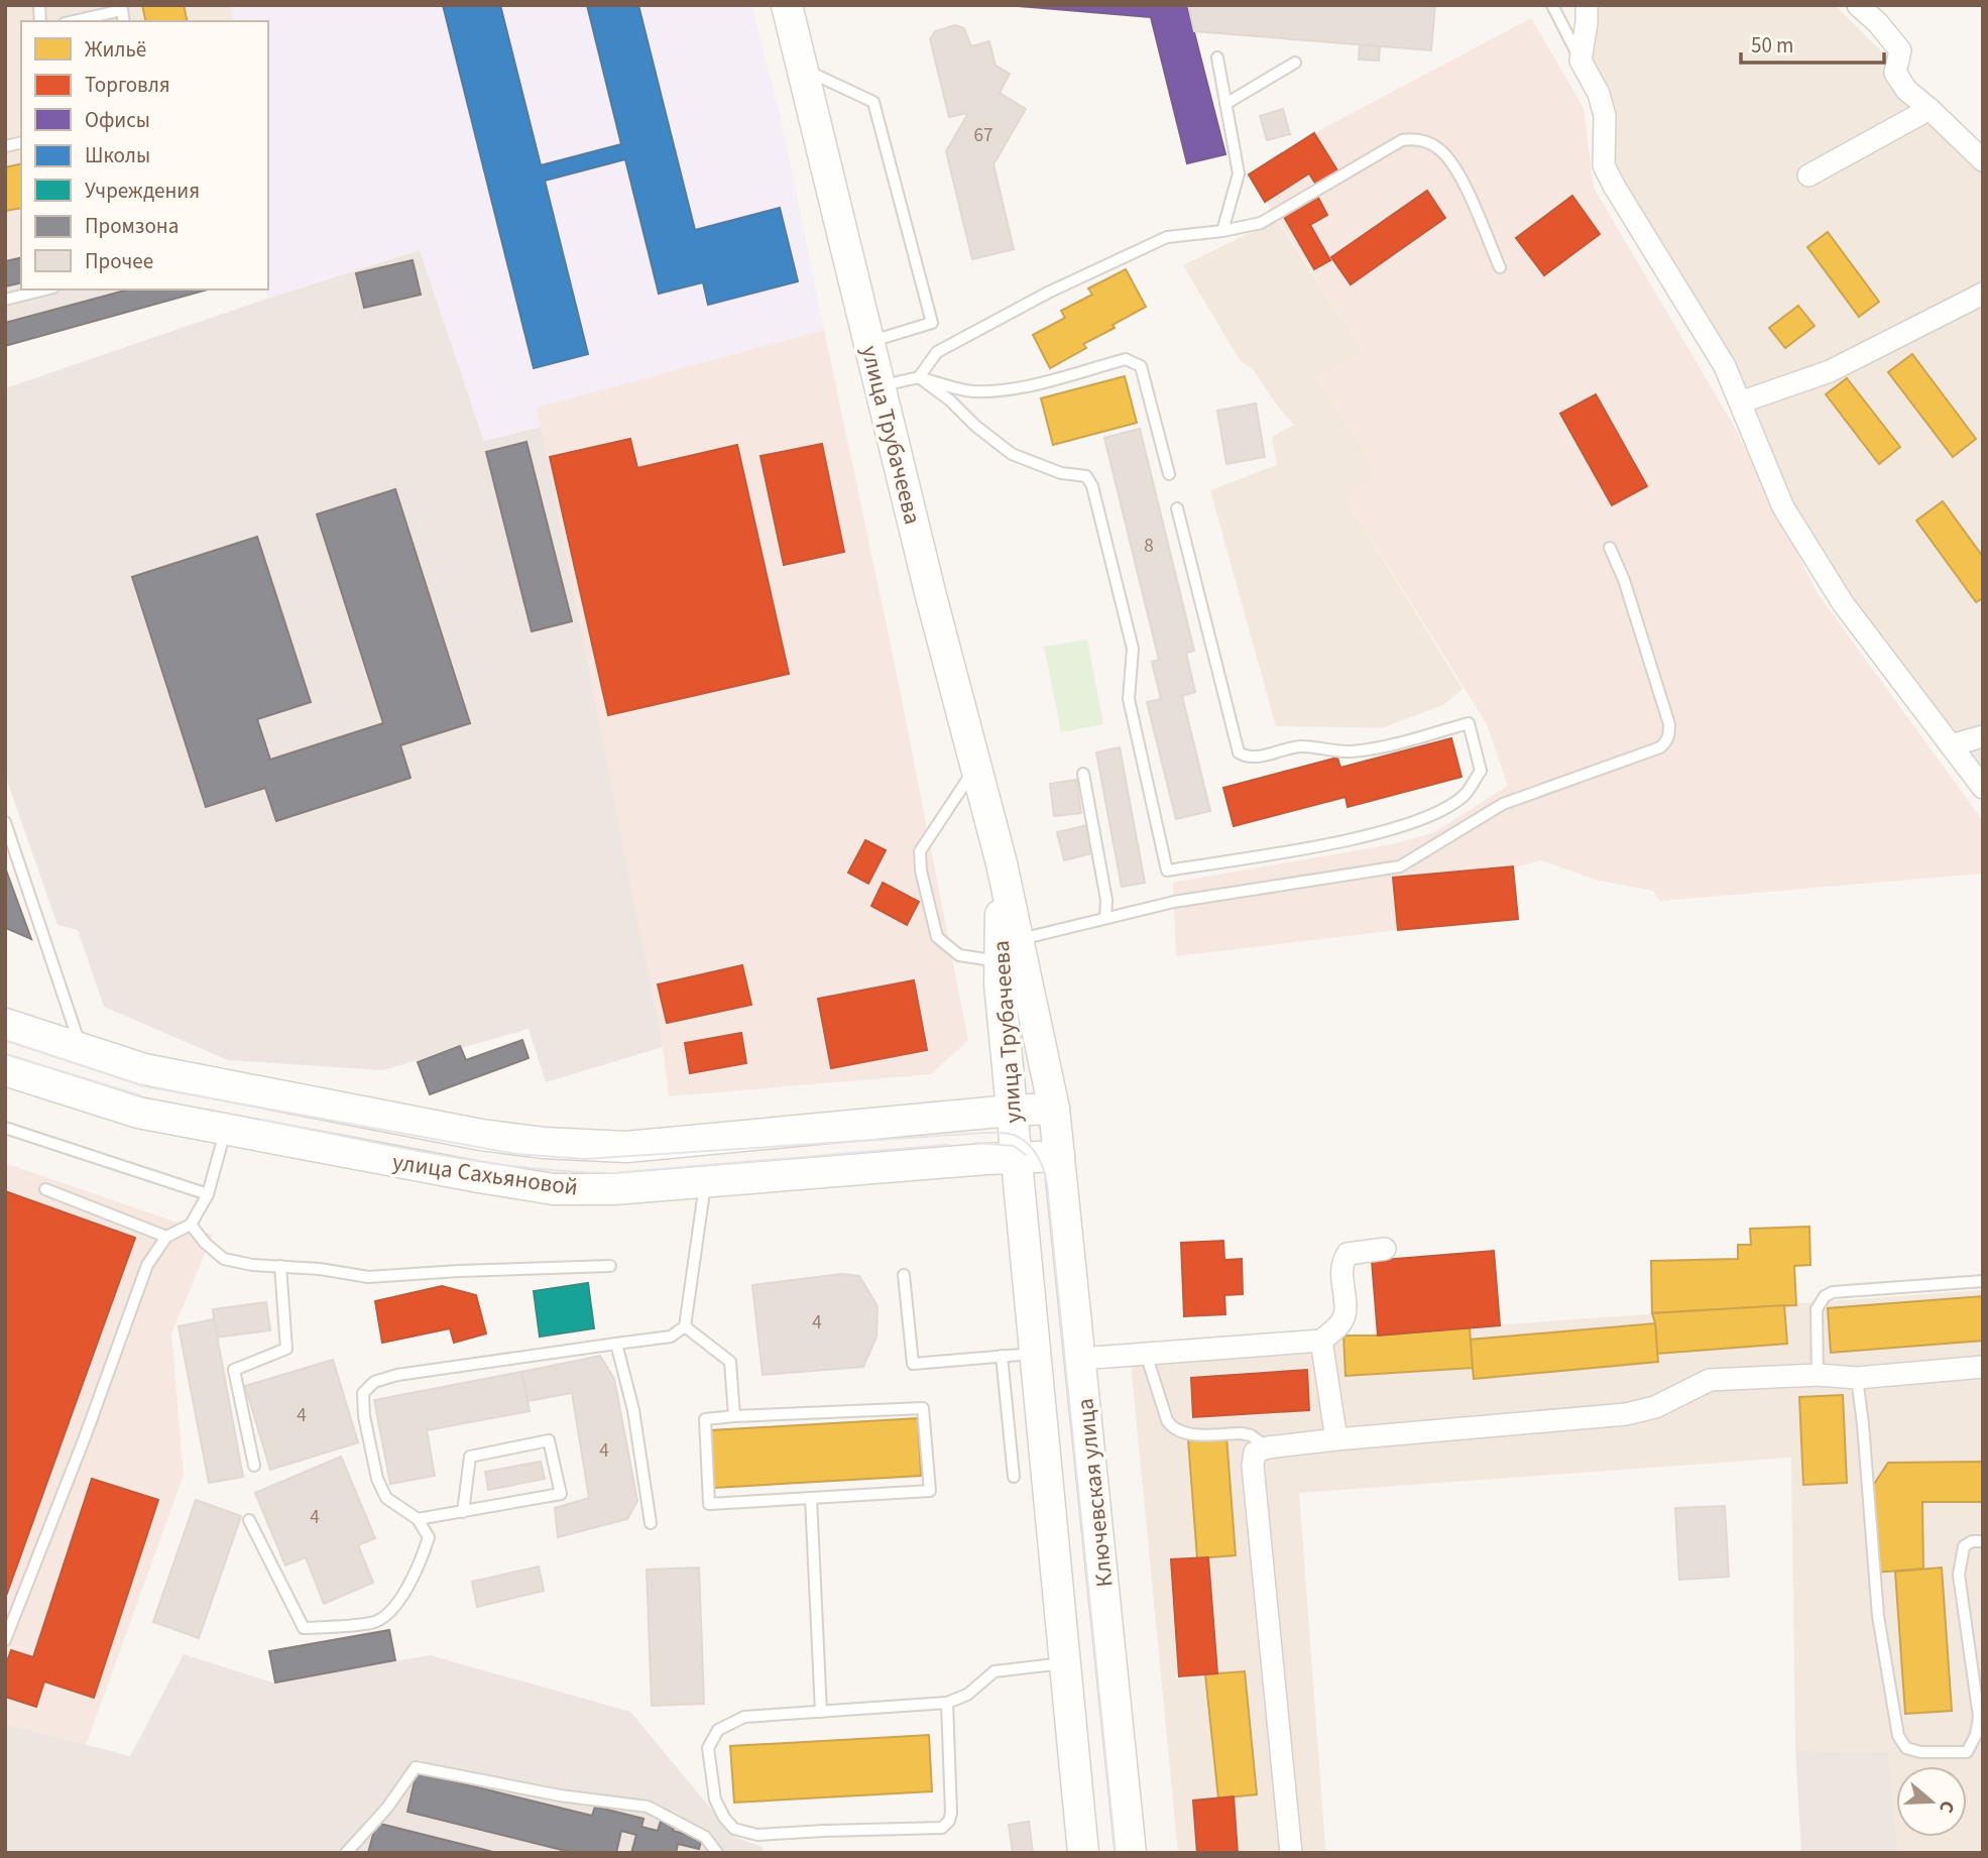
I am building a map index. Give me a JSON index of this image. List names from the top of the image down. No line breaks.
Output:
{"streets":{"main road":["улица Трубачеева","улица Сахьяновой","Ключевская улица"]},"crossings":[["улица Трубачеева","улица Сахьяновой"],["улица Трубачеева","Ключевская улица"],["улица Сахьяновой","Ключевская улица"]],"house_numbers":["67","8","4","4","4","4"],"legend":["Жильё","Торговля","Офисы","Школы","Учреждения","Промзона","Прочее"],"scale_bar":"50 m","north":"right"}
